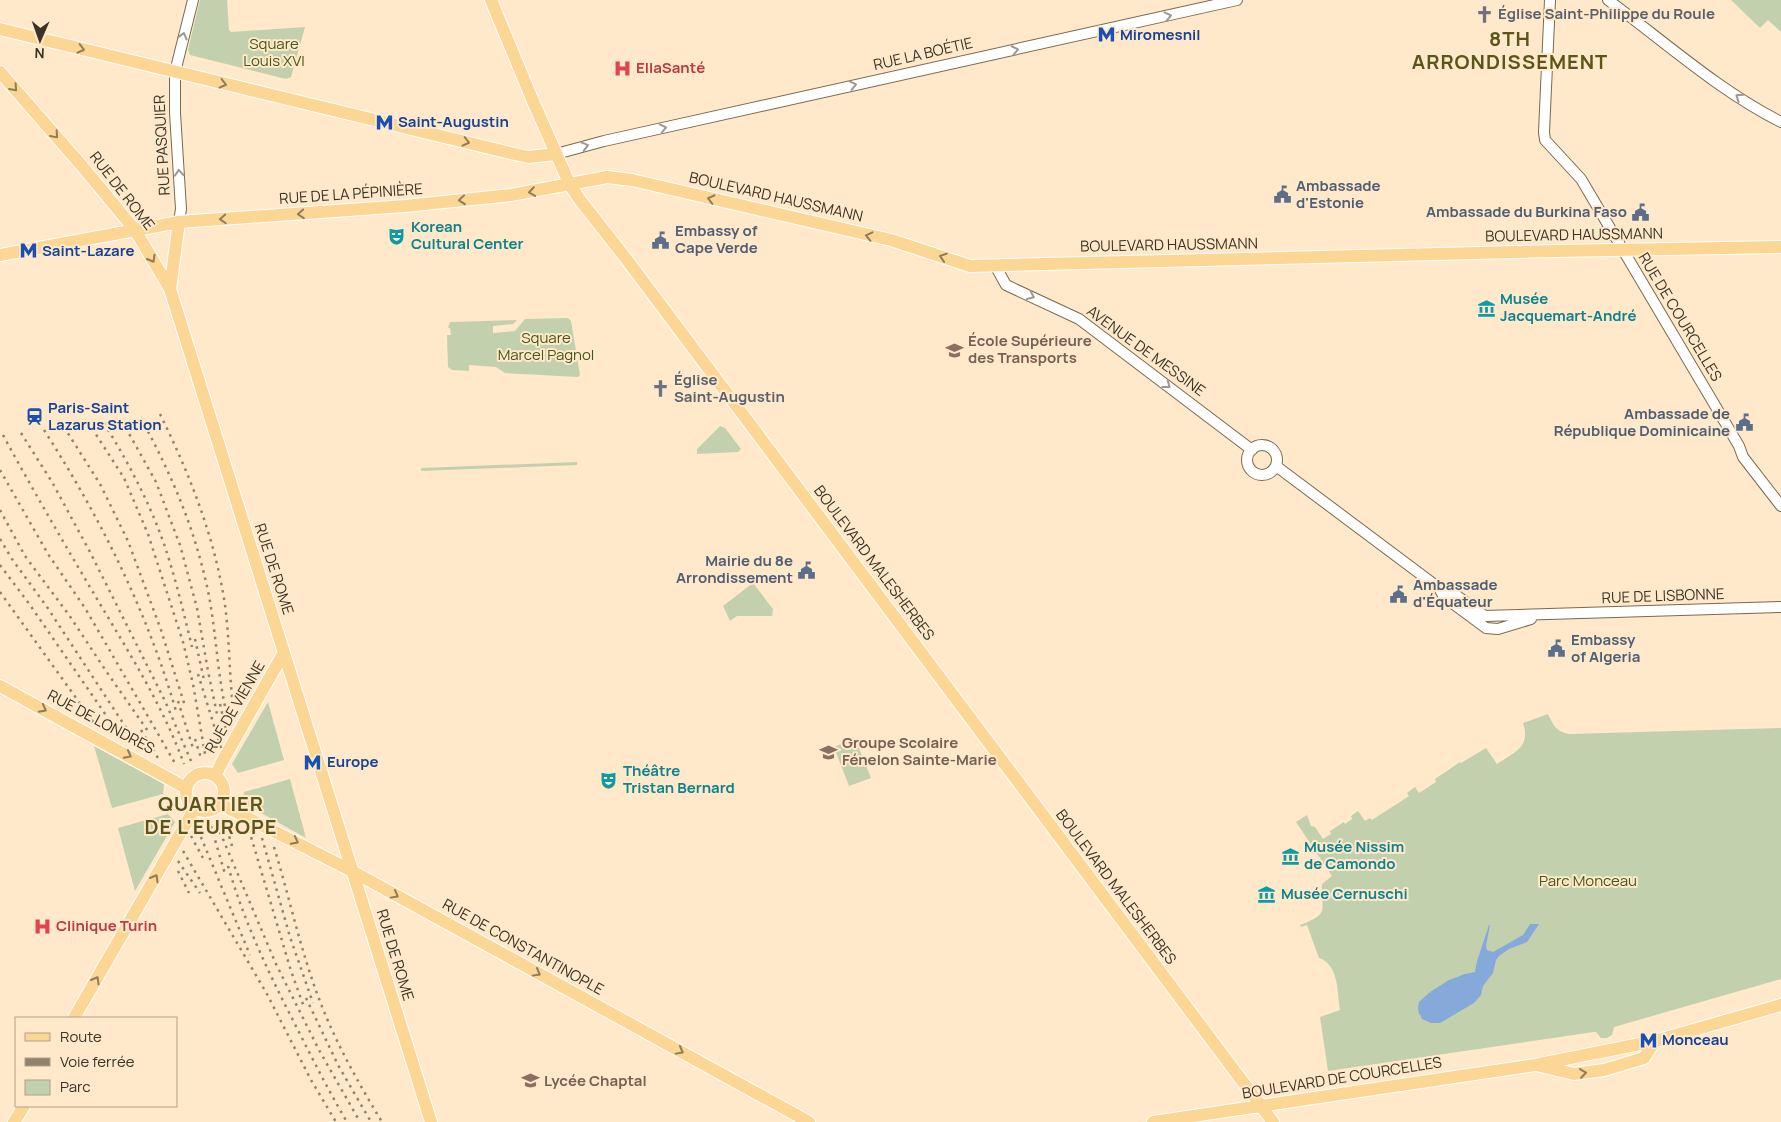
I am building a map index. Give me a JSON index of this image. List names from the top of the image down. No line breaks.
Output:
{"streets":{"main road":["RUE PASQUIER","RUE DE ROME","RUE DE LA PÉPINIÈRE","BOULEVARD HAUSSMANN","BOULEVARD MALESHERBES","RUE DE VIENNE","RUE DE LONDRES","RUE DE CONSTANTINOPLE","BOULEVARD DE COURCELLES"],"street":["RUE LA BOÉTIE","RUE DE COURCELLES","AVENUE DE MESSINE","RUE DE LISBONNE"]},"crossings":[["RUE LA BOÉTIE","BOULEVARD MALESHERBES"],["RUE PASQUIER","RUE DE ROME"],["RUE PASQUIER","RUE DE LA PÉPINIÈRE"],["RUE DE ROME","RUE DE LA PÉPINIÈRE"],["RUE DE ROME","RUE DE VIENNE"],["RUE DE ROME","RUE DE CONSTANTINOPLE"],["RUE DE LA PÉPINIÈRE","BOULEVARD HAUSSMANN"],["RUE DE LA PÉPINIÈRE","BOULEVARD MALESHERBES"],["BOULEVARD HAUSSMANN","RUE DE COURCELLES"],["BOULEVARD HAUSSMANN","AVENUE DE MESSINE"],["BOULEVARD HAUSSMANN","BOULEVARD MALESHERBES"],["BOULEVARD MALESHERBES","BOULEVARD DE COURCELLES"],["RUE DE VIENNE","RUE DE LONDRES"],["RUE DE VIENNE","RUE DE CONSTANTINOPLE"],["RUE DE LONDRES","RUE DE CONSTANTINOPLE"]],"one_way":["RUE LA BOÉTIE","RUE PASQUIER","BOULEVARD HAUSSMANN","AVENUE DE MESSINE","RUE DE LONDRES","RUE DE CONSTANTINOPLE"],"districts":["8TH ARRONDISSEMENT","QUARTIER DE L'EUROPE"],"parks":["Square Louis XVI","Square Marcel Pagnol","Parc Monceau"],"places":{"church":["Église Saint-Philippe du Roule","Église Saint-Augustin"],"metro station":["Miromesnil","Saint-Augustin","Saint-Lazare","Europe","Monceau"],"hospital":["EllaSanté","Clinique Turin"],"public building":["Ambassade d'Estonie","Ambassade du Burkina Faso","Embassy of Cape Verde","Ambassade de République Dominicaine","Mairie du 8e Arrondissement","Ambassade d'Équateur","Embassy of Algeria"],"theatre":["Korean Cultural Center","Théâtre Tristan Bernard"],"museum":["Musée Jacquemart-André","Musée Nissim de Camondo","Musée Cernuschi"],"school or university":["École Supérieure des Transports","Groupe Scolaire Fénelon Sainte-Marie","Lycée Chaptal"],"station":["Paris-Saint Lazarus Station"]},"legend":["Route","Voie ferrée","Parc"],"north":"bottom"}
